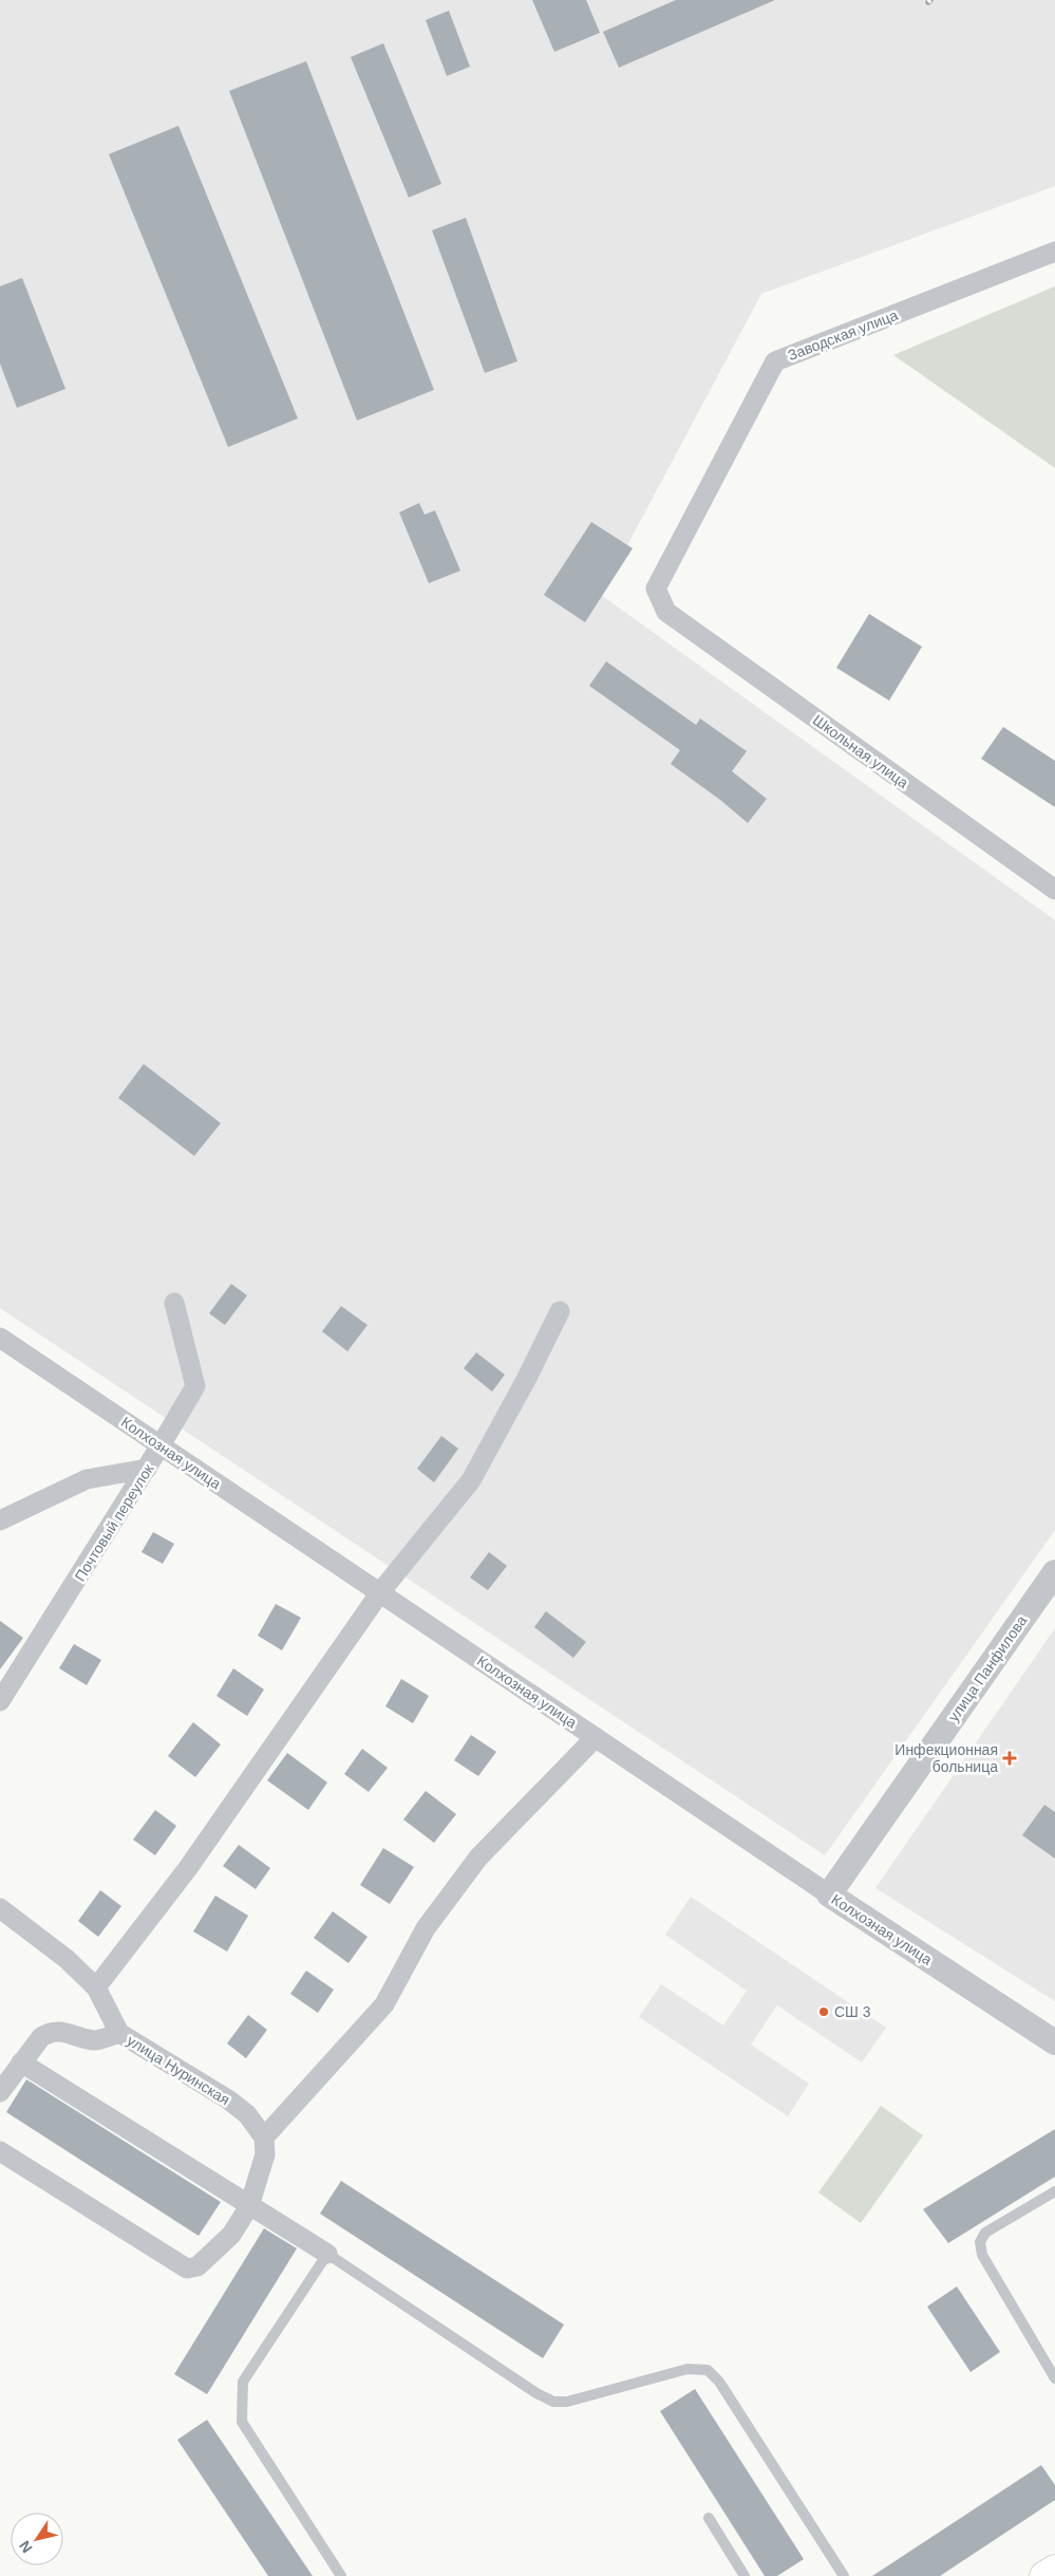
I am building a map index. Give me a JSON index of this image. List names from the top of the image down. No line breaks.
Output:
{"streets":{"street":["Заводская улица","Школьная улица","Колхозная улица","Почтовый переулок","улица Панфилова","улица Нуринская"]},"crossings":[["Заводская улица","Школьная улица"],["Колхозная улица","Почтовый переулок"],["Колхозная улица","улица Панфилова"]],"places":{"health":["Инфекционная больница"],"other":["СШ 3"]},"north":"bottom left"}
